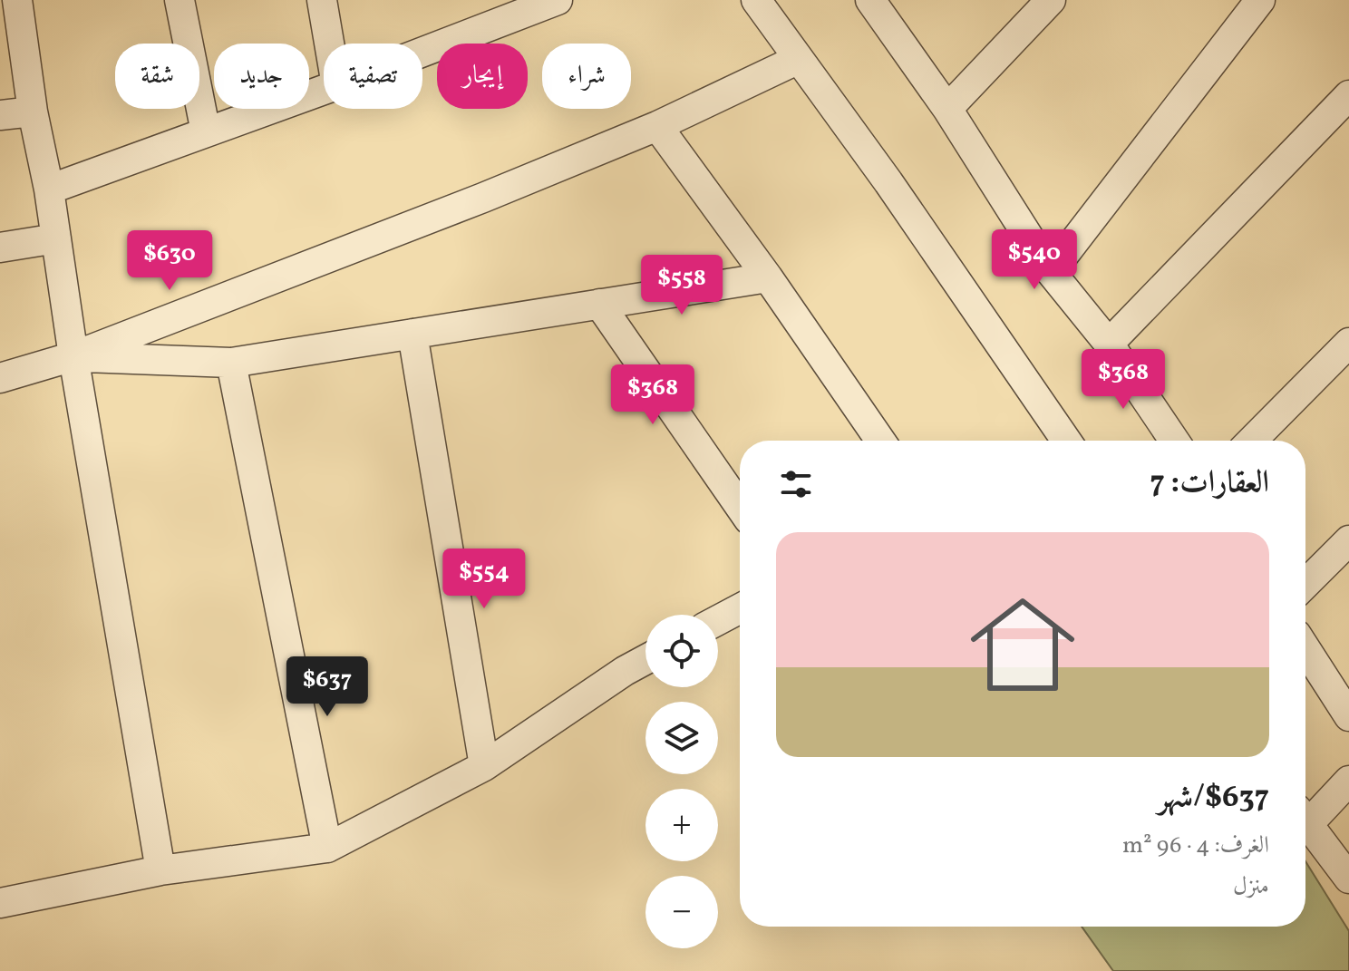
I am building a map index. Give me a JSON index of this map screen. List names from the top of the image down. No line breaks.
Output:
{"page":{"chip":["شراء","إيجار","تصفية","جديد","شقة"],"price":["$540","$630","$558","$368","$368","$554","$637"],"heading":"العقارات: 7","list":[{"name":"$637/شهر","note":"الغرف: 4 · 96 m² · منزل"}],"map_buttons":["+","−"]}}
